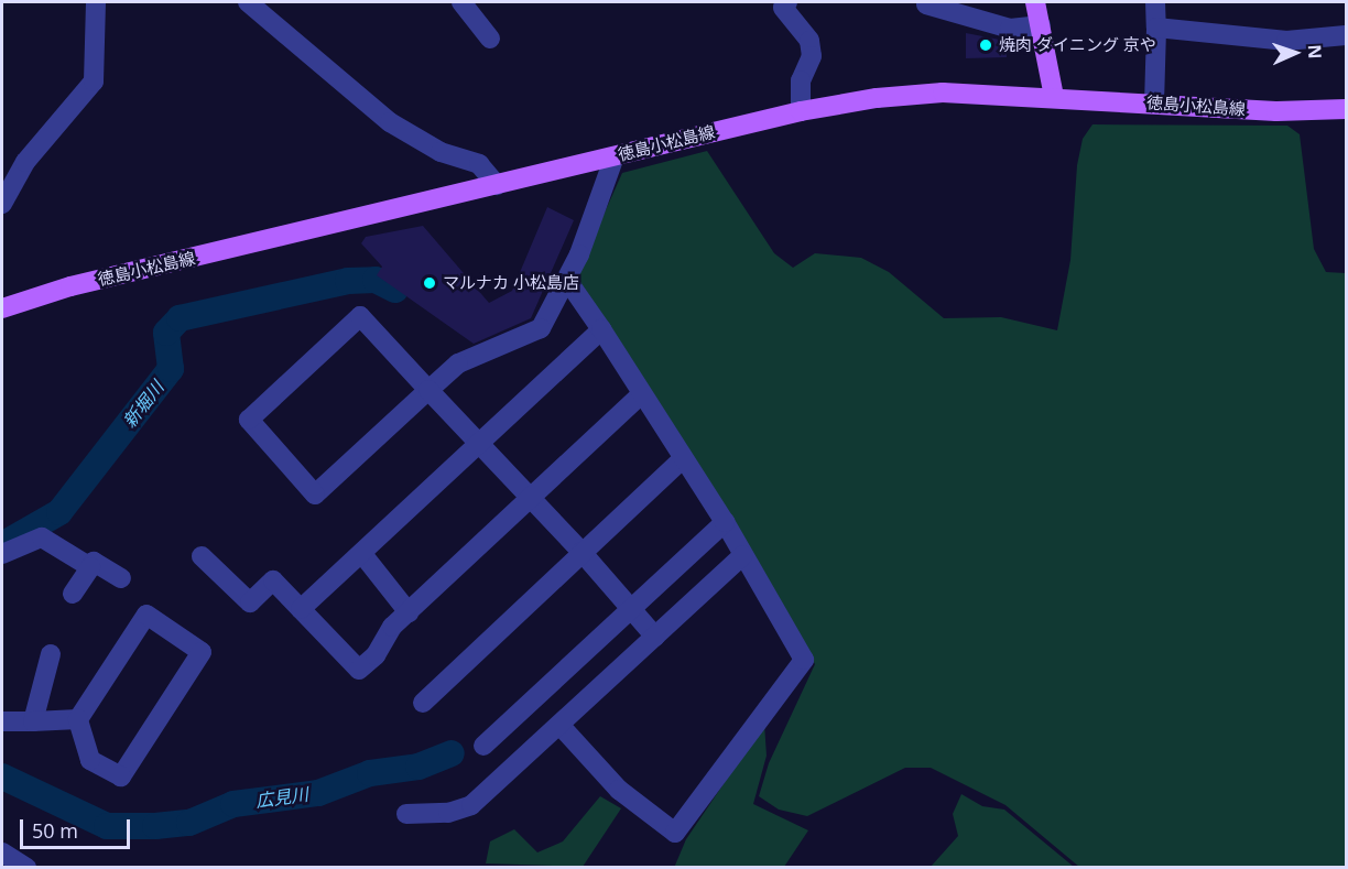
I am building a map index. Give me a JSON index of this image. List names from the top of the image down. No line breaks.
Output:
{"streets":{"main road":["徳島小松島線"]},"water":["新堀川","広見川"],"places":["焼肉 ダイニング 京や","マルナカ 小松島店"],"scale_bar":"50 m","north":"right"}
